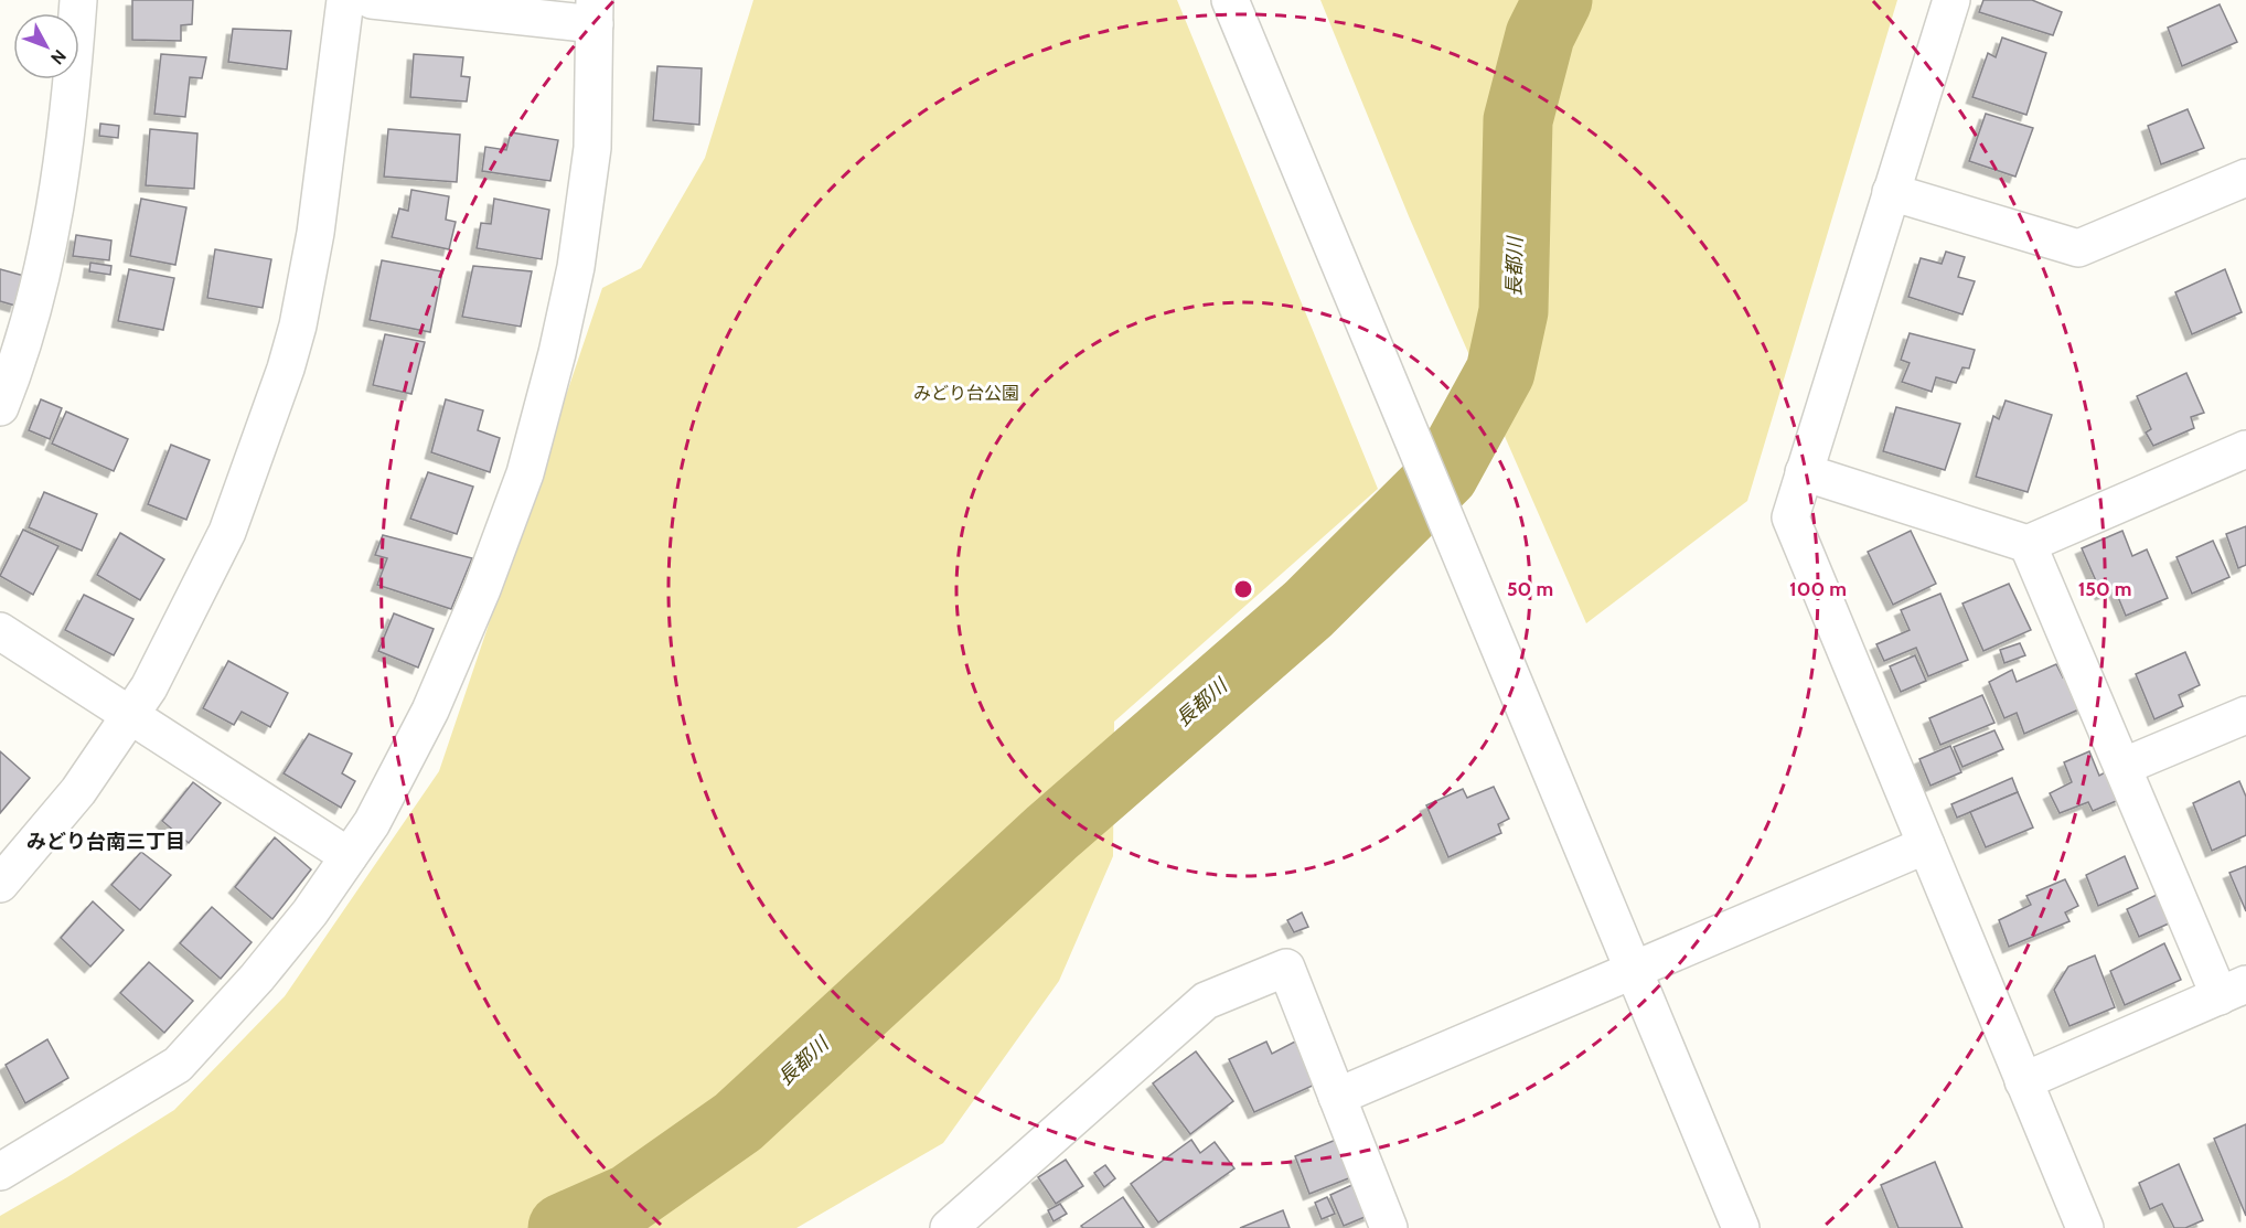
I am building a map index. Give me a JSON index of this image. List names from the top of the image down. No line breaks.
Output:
{"districts":["みどり台南三丁目"],"water":["長都川"],"parks":["みどり台公園"],"north":"bottom right","rings":["50 m","100 m","150 m"]}
